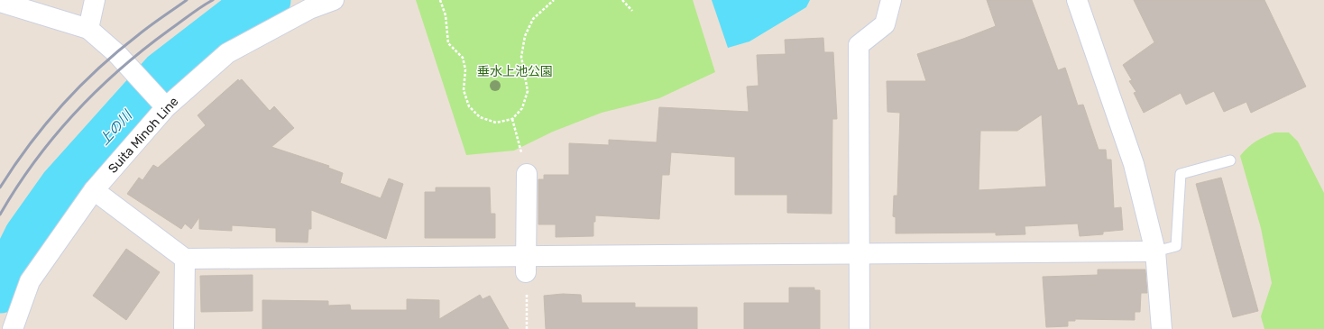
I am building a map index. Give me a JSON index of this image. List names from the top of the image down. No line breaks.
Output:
{"streets":{"street":["Suita Minoh Line"]},"water":["上の川"],"parks":["垂水上池公園"]}
